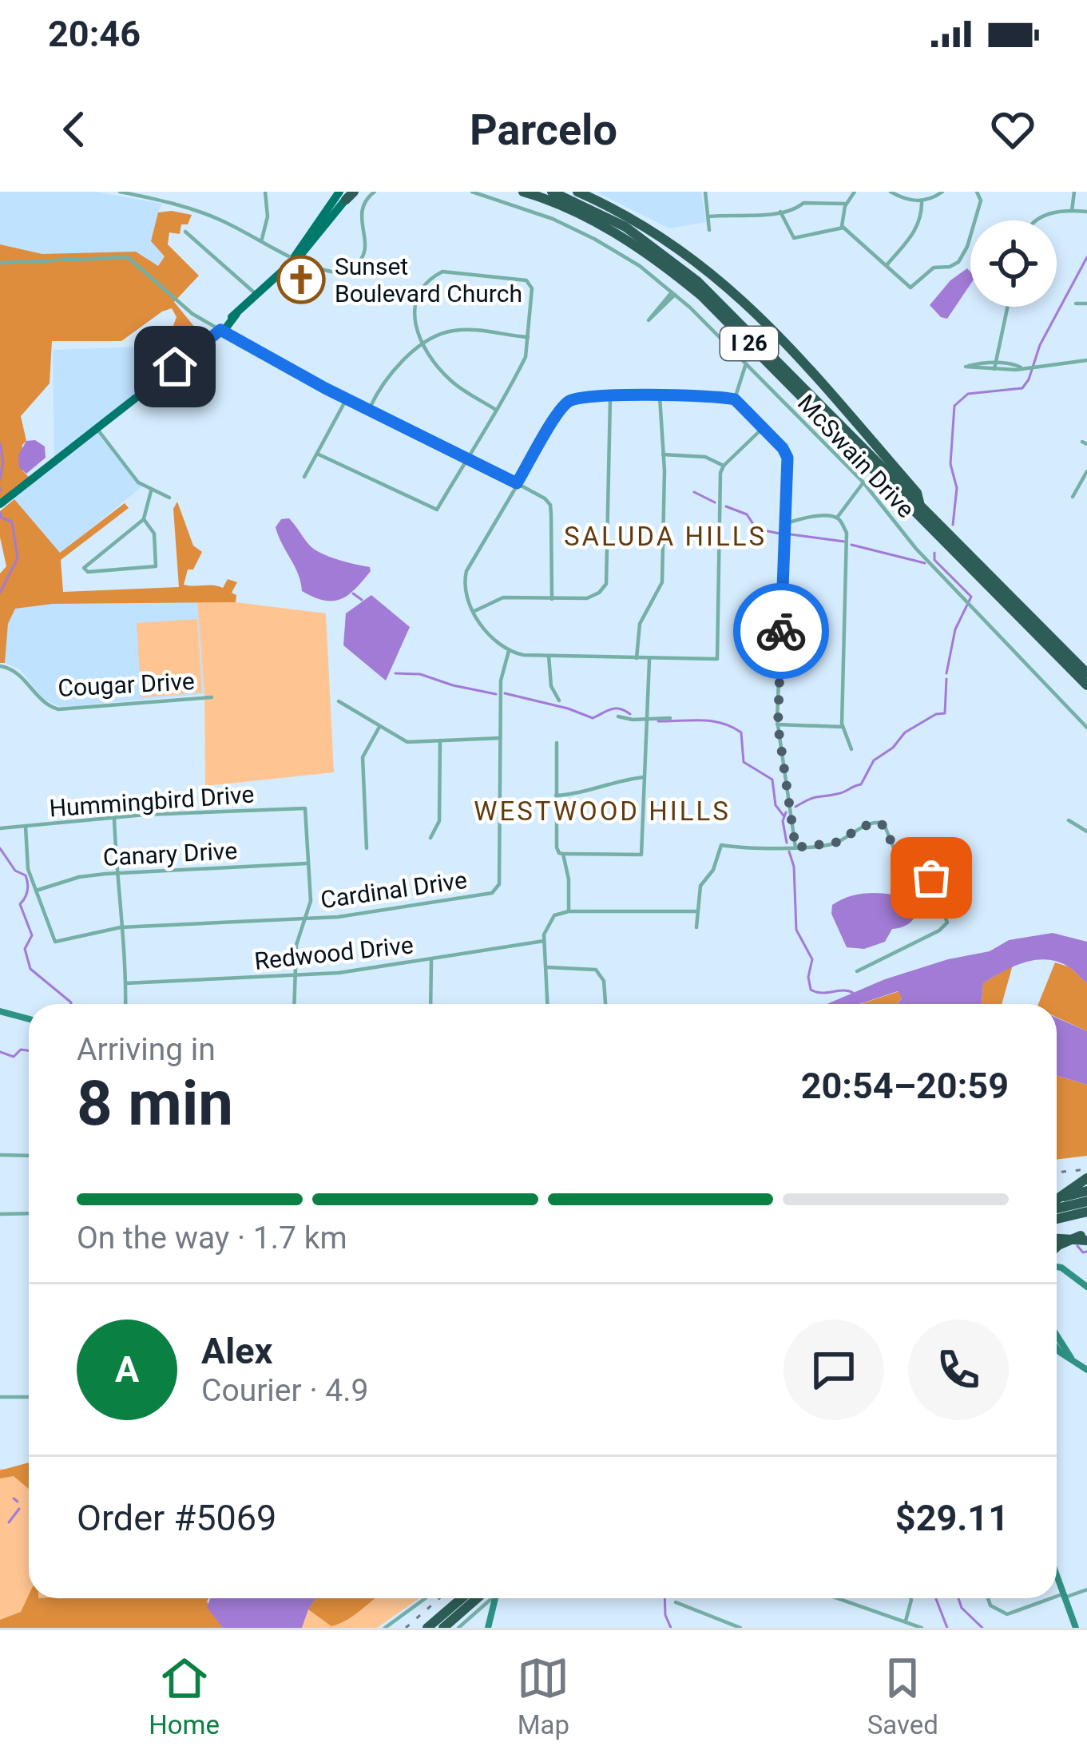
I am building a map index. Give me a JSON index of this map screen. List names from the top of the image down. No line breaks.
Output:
{"streets":{"highway":["I 26"],"street":["McSwain Drive","Cougar Drive","Hummingbird Drive","Canary Drive","Cardinal Drive","Redwood Drive"]},"crossings":[["Hummingbird Drive","Canary Drive"],["Canary Drive","Cardinal Drive"]],"districts":["SALUDA HILLS","WESTWOOD HILLS"],"places":{"church":["Sunset Boulevard Church"]},"page":{"status":"20:46","header":"Parcelo","heading":["8 min","Arriving in","20:54–20:59"],"panel":["Alex","Courier · 4.9","Order #5069","$29.11"],"bar":"On the way · 1.7 km","round":"A","tabs":["Home","Map","Saved"]}}
